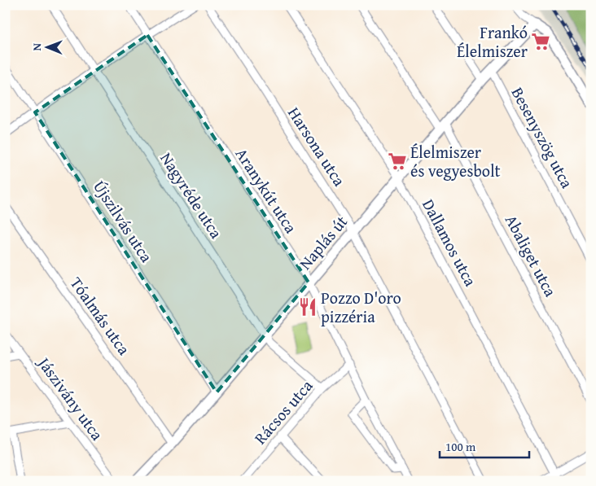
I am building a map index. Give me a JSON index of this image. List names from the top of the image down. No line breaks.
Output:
{"streets":{"street":["Besenyszög utca","Harsona utca","Aranykút utca","Nagyréde utca","Újszilvás utca","Naplás út","Dallamos utca","Abaliget utca","Tóalmás utca","Jászivány utca","Rácsos utca"]},"crossings":[["Besenyszög utca","Naplás út"],["Harsona utca","Naplás út"],["Aranykút utca","Naplás út"],["Aranykút utca","Rácsos utca"],["Nagyréde utca","Naplás út"],["Nagyréde utca","Rácsos utca"],["Újszilvás utca","Naplás út"],["Naplás út","Dallamos utca"],["Naplás út","Abaliget utca"],["Naplás út","Tóalmás utca"]],"places":{"supermarket":["Frankó Élelmiszer","Élelmiszer és vegyesbolt"],"restaurant":["Pozzo D'oro pizzéria"]},"scale_bar":"100 m","north":"left"}
